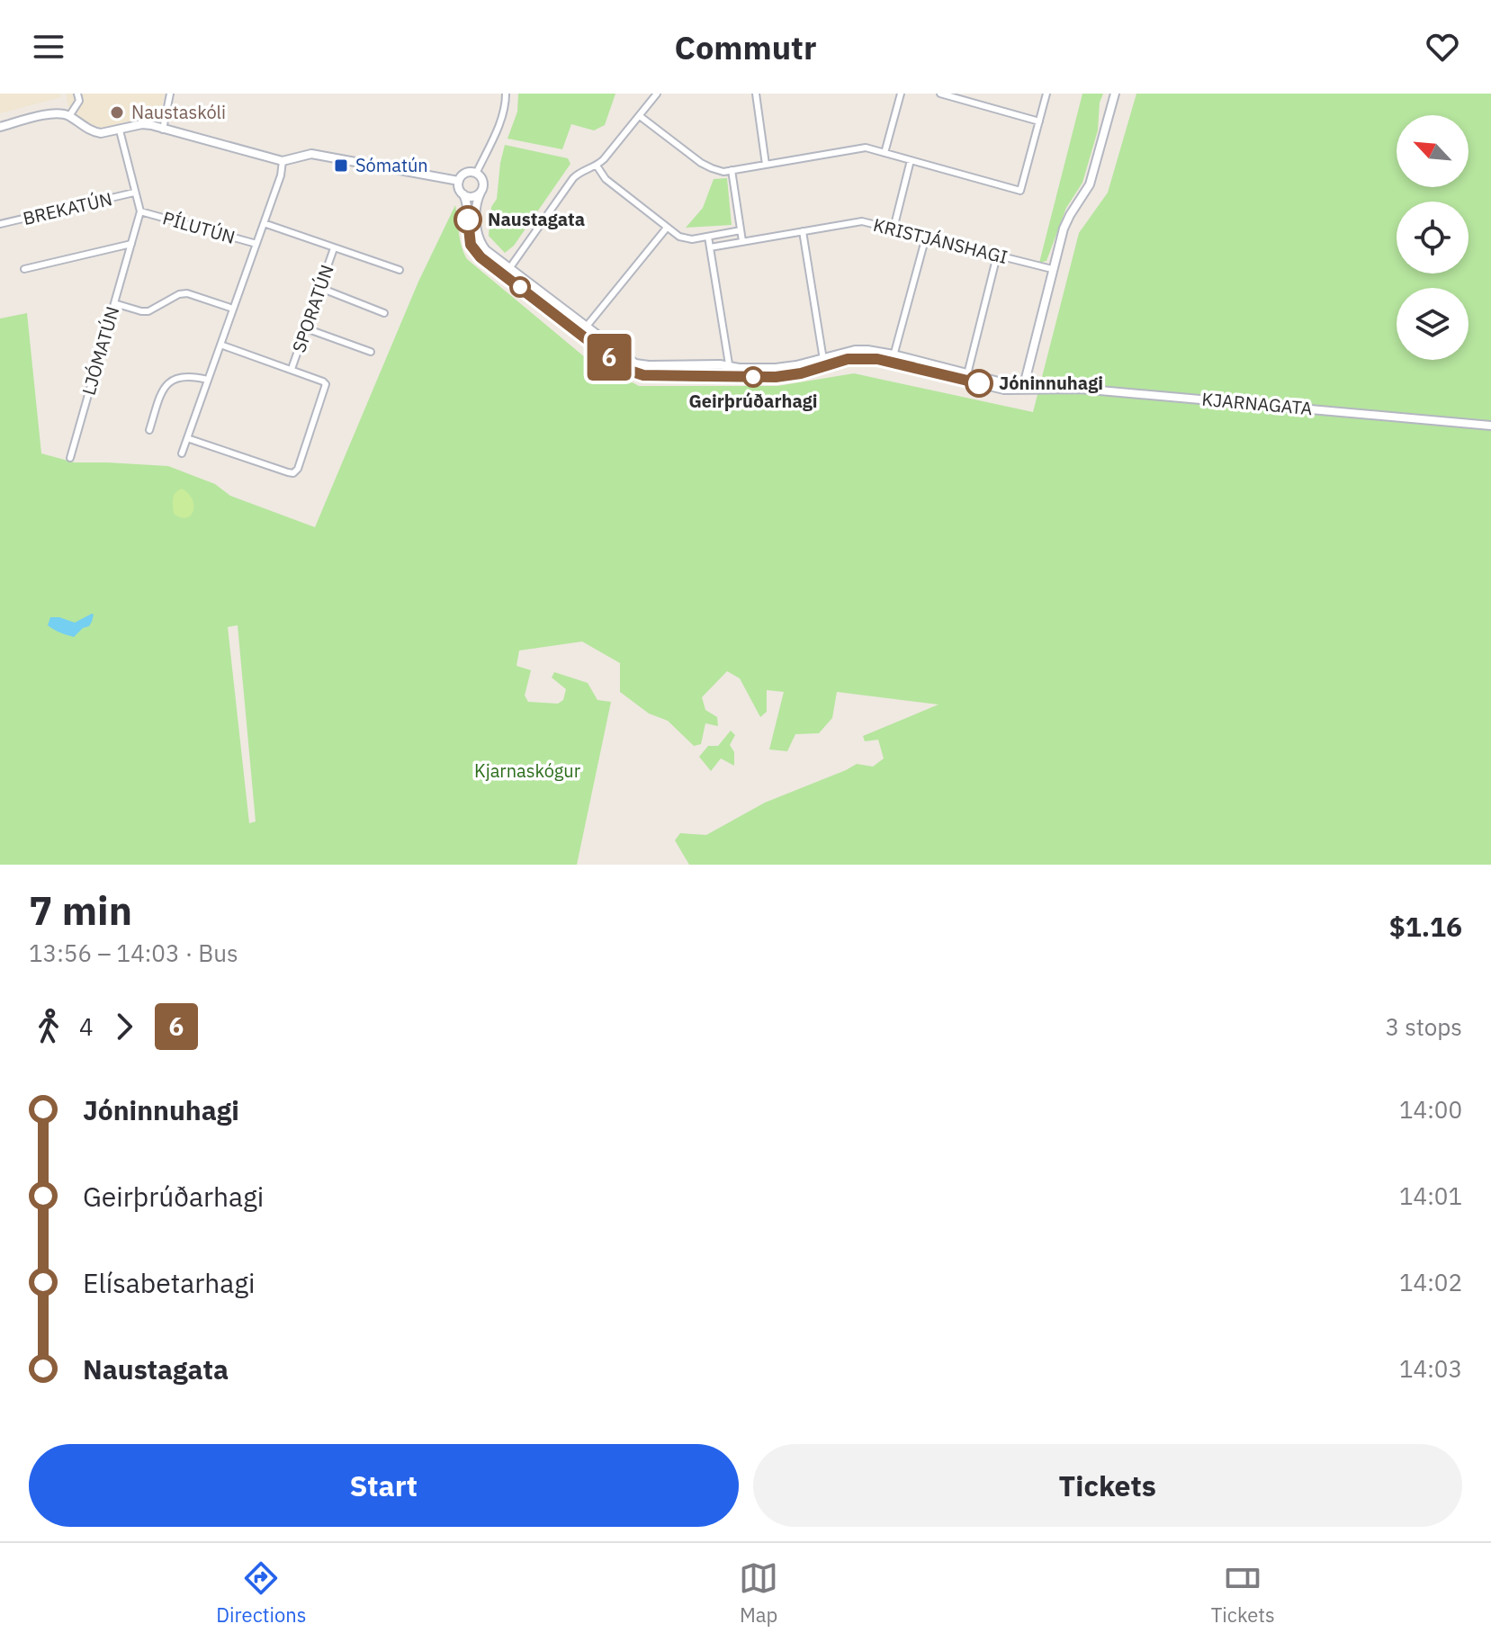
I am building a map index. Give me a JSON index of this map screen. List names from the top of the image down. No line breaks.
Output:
{"streets":{"street":["BREKATÚN","PÍLUTÚN","KRISTJÁNSHAGI","SPORATÚN","LJÓMATÚN","KJARNAGATA"]},"crossings":[["PÍLUTÚN","LJÓMATÚN"]],"parks":["Kjarnaskógur"],"places":{"other":["Naustaskóli","Naustagata","Geirþrúðarhagi","Jóninnuhagi"],"transit":["Sómatún"]},"lines":["bus line 6"],"north":"top left","page":{"header":"Commutr","on_map":"6","heading":["7 min","13:56 – 14:03 · Bus","$1.16"],"legs":["4","6","3 stops"],"list":[{"name":"Jóninnuhagi","value":"14:00"},{"name":"Geirþrúðarhagi","value":"14:01"},{"name":"Elísabetarhagi","value":"14:02"},{"name":"Naustagata","value":"14:03"}],"buttons":["Start","Tickets"],"tabs":["Directions","Map","Tickets"]}}
